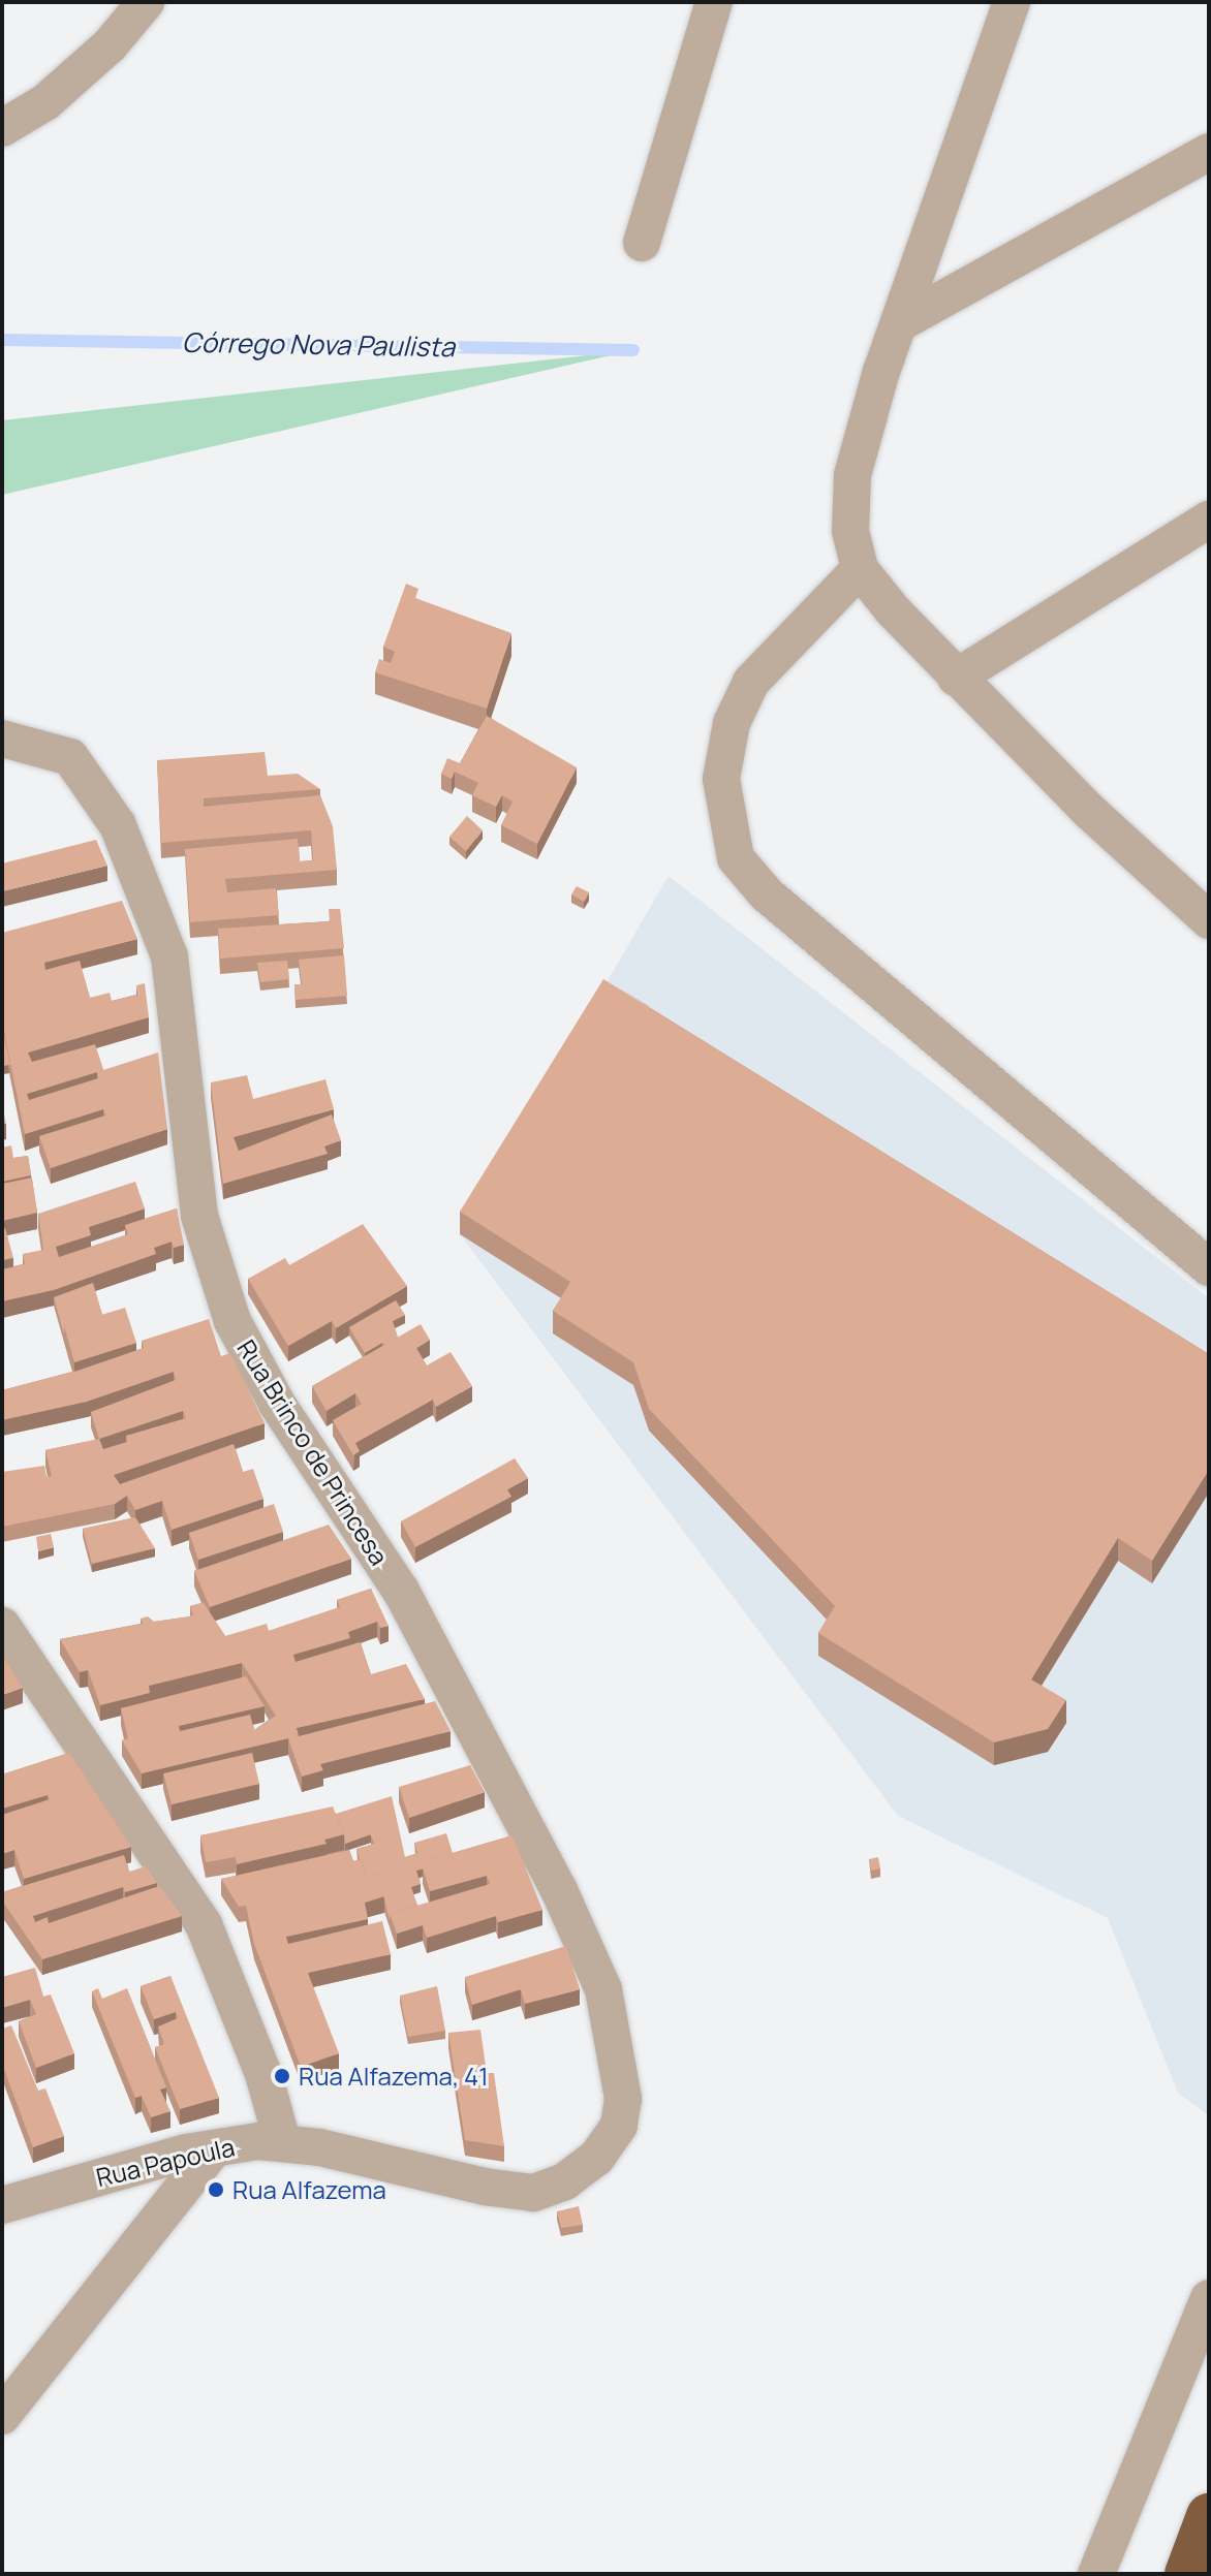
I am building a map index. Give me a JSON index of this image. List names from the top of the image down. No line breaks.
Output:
{"streets":{"street":["Rua Brinco de Princesa","Rua Papoula"]},"crossings":[["Rua Brinco de Princesa","Rua Papoula"]],"water":["Córrego Nova Paulista"],"places":["Rua Alfazema, 41","Rua Alfazema"]}
